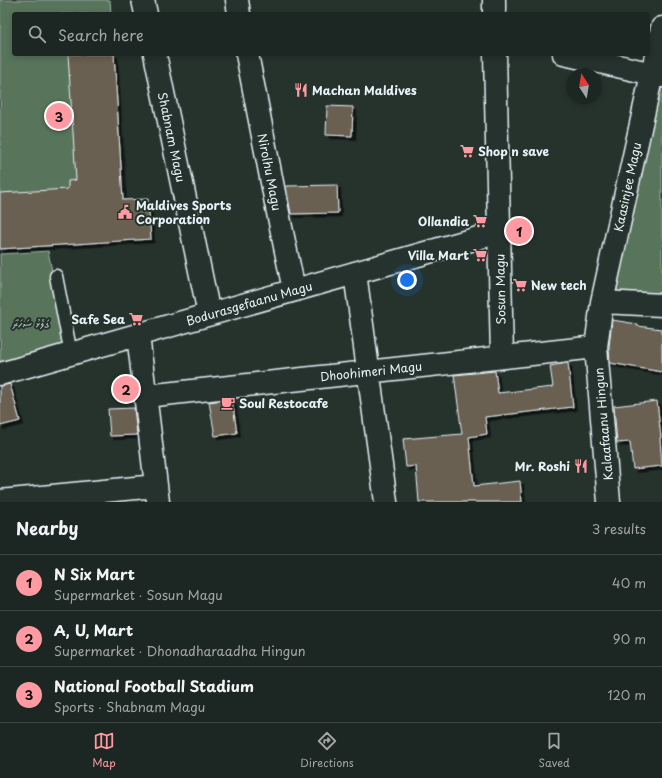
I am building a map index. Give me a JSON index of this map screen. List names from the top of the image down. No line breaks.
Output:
{"streets":{"street":["Shabnam Magu","Nirolhu Magu","Kaasinjee Magu","Sosun Magu","Bodurasgefaanu Magu","Dhoohimeri Magu","Kalaafaanu Hingun"]},"crossings":[["Shabnam Magu","Bodurasgefaanu Magu"],["Nirolhu Magu","Bodurasgefaanu Magu"],["Kaasinjee Magu","Dhoohimeri Magu"],["Kaasinjee Magu","Kalaafaanu Hingun"],["Sosun Magu","Bodurasgefaanu Magu"],["Sosun Magu","Dhoohimeri Magu"],["Dhoohimeri Magu","Kalaafaanu Hingun"]],"parks":["ގަލޮޅު ސަހަރާ"],"places":{"restaurant":["Machan Maldives","Mr. Roshi"],"supermarket":["Shop n save","Ollandia","Villa Mart","New tech","Safe Sea"],"public building":["Maldives Sports Corporation"],"cafe":["Soul Restocafe"]},"north":"top","page":{"search":"Search here","pins":["3","1","2"],"heading":["Nearby","3 results"],"list":[{"mark":"1","name":"N Six Mart","note":"Supermarket · Sosun Magu","value":"40 m"},{"mark":"2","name":"A, U, Mart","note":"Supermarket · Dhonadharaadha Hingun","value":"90 m"},{"mark":"3","name":"National Football Stadium","note":"Sports · Shabnam Magu","value":"120 m"}],"nav":["Map","Directions","Saved"]}}
